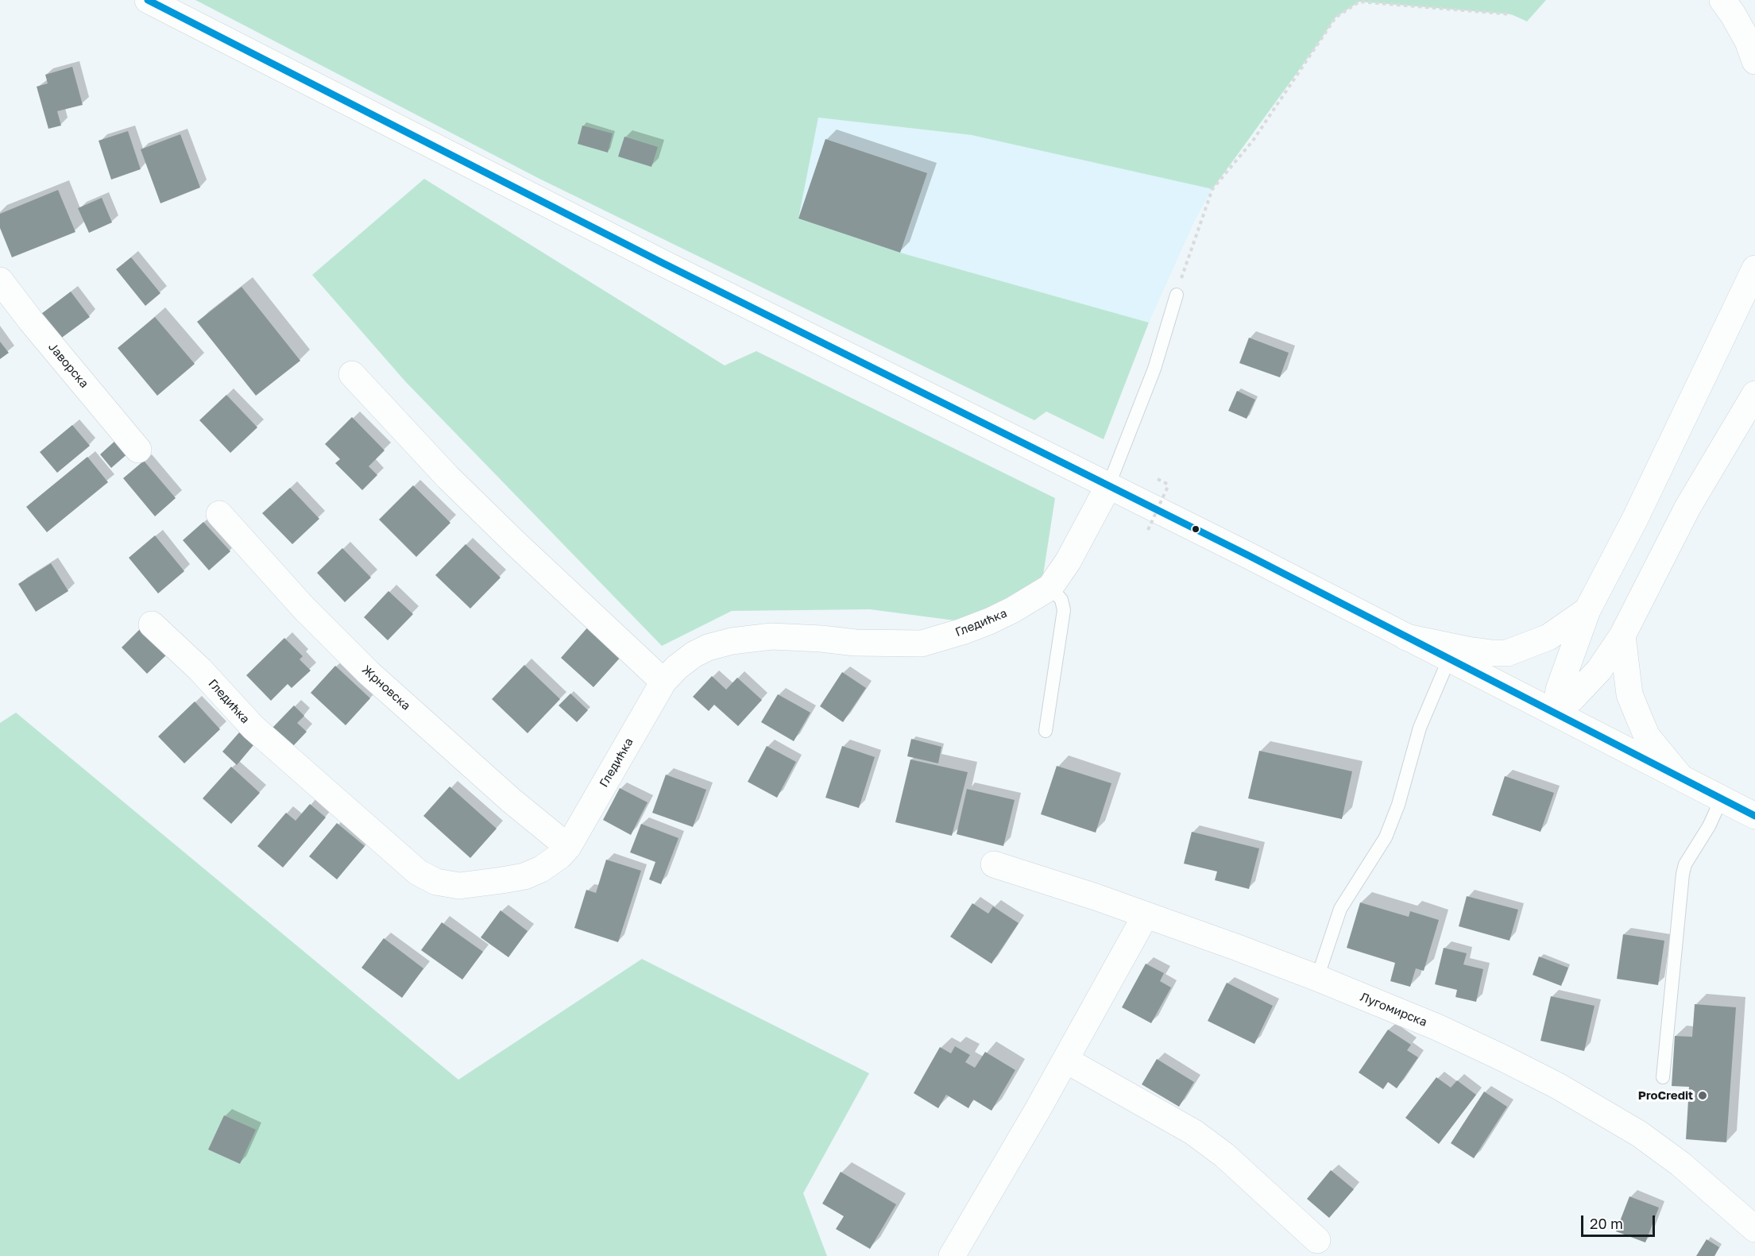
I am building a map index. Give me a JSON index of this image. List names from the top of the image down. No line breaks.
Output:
{"streets":{"main road":["Јаворска","Гледићка","Жрновска","Лугомирска"]},"crossings":[["Гледићка","Жрновска"]],"places":["ProCredit"],"scale_bar":"20 m"}
